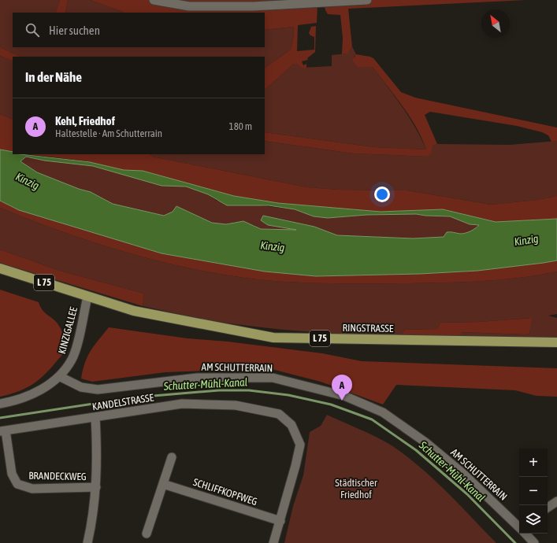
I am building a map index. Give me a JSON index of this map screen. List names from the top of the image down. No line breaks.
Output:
{"streets":{"main road":["L 75","RINGSTRASSE"],"street":["KINZIGALLEE","AM SCHUTTERRAIN","KANDELSTRASSE","BRANDECKWEG","SCHLIFFKOPFWEG"]},"crossings":[["L 75","RINGSTRASSE"],["L 75","KINZIGALLEE"],["RINGSTRASSE","KINZIGALLEE"],["KINZIGALLEE","AM SCHUTTERRAIN"],["KANDELSTRASSE","BRANDECKWEG"],["KANDELSTRASSE","SCHLIFFKOPFWEG"]],"water":["Kinzig","Schutter-Mühl-Kanal"],"parks":["Städtischer Friedhof"],"north":"top left","page":{"search":"Hier suchen","heading":"In der Nähe","list":[{"mark":"A","name":"Kehl, Friedhof","note":"Haltestelle · Am Schutterrain","value":"180 m"}],"pins":"A","map_buttons":["+","−"]}}
